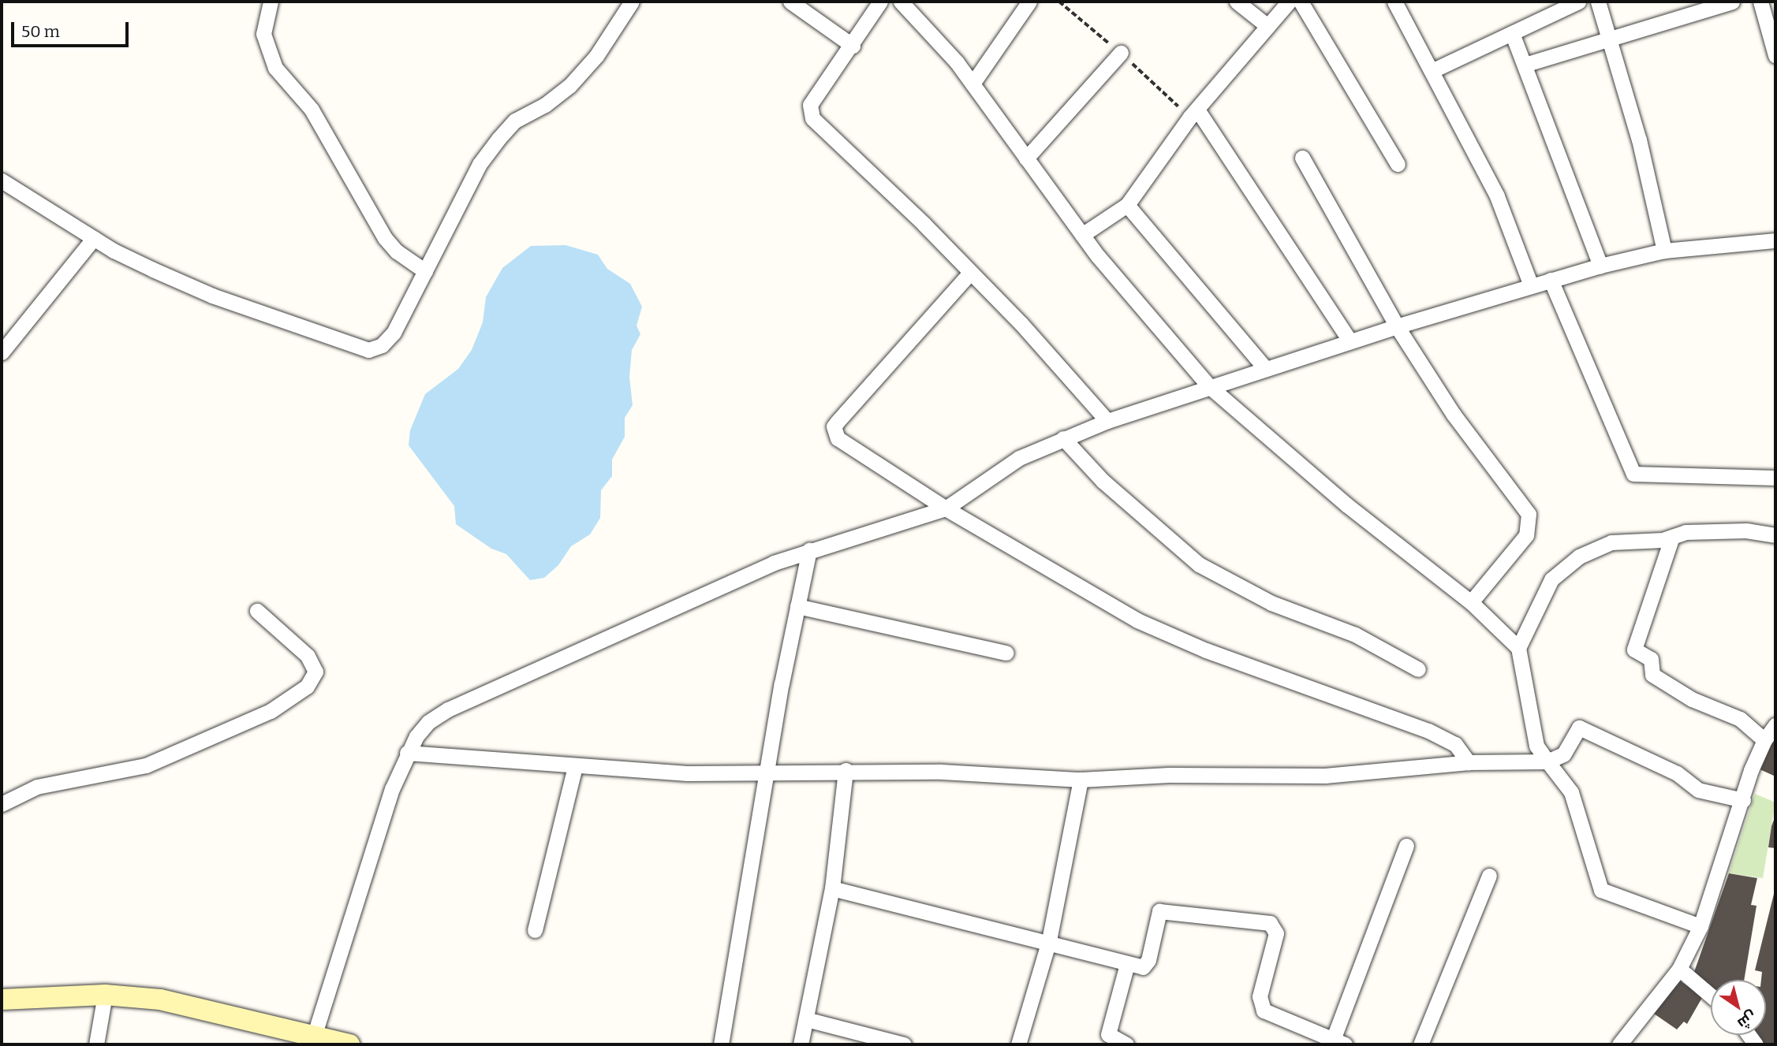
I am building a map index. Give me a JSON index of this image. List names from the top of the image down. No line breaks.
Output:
{"scale_bar":"50 m","north":"bottom right"}
